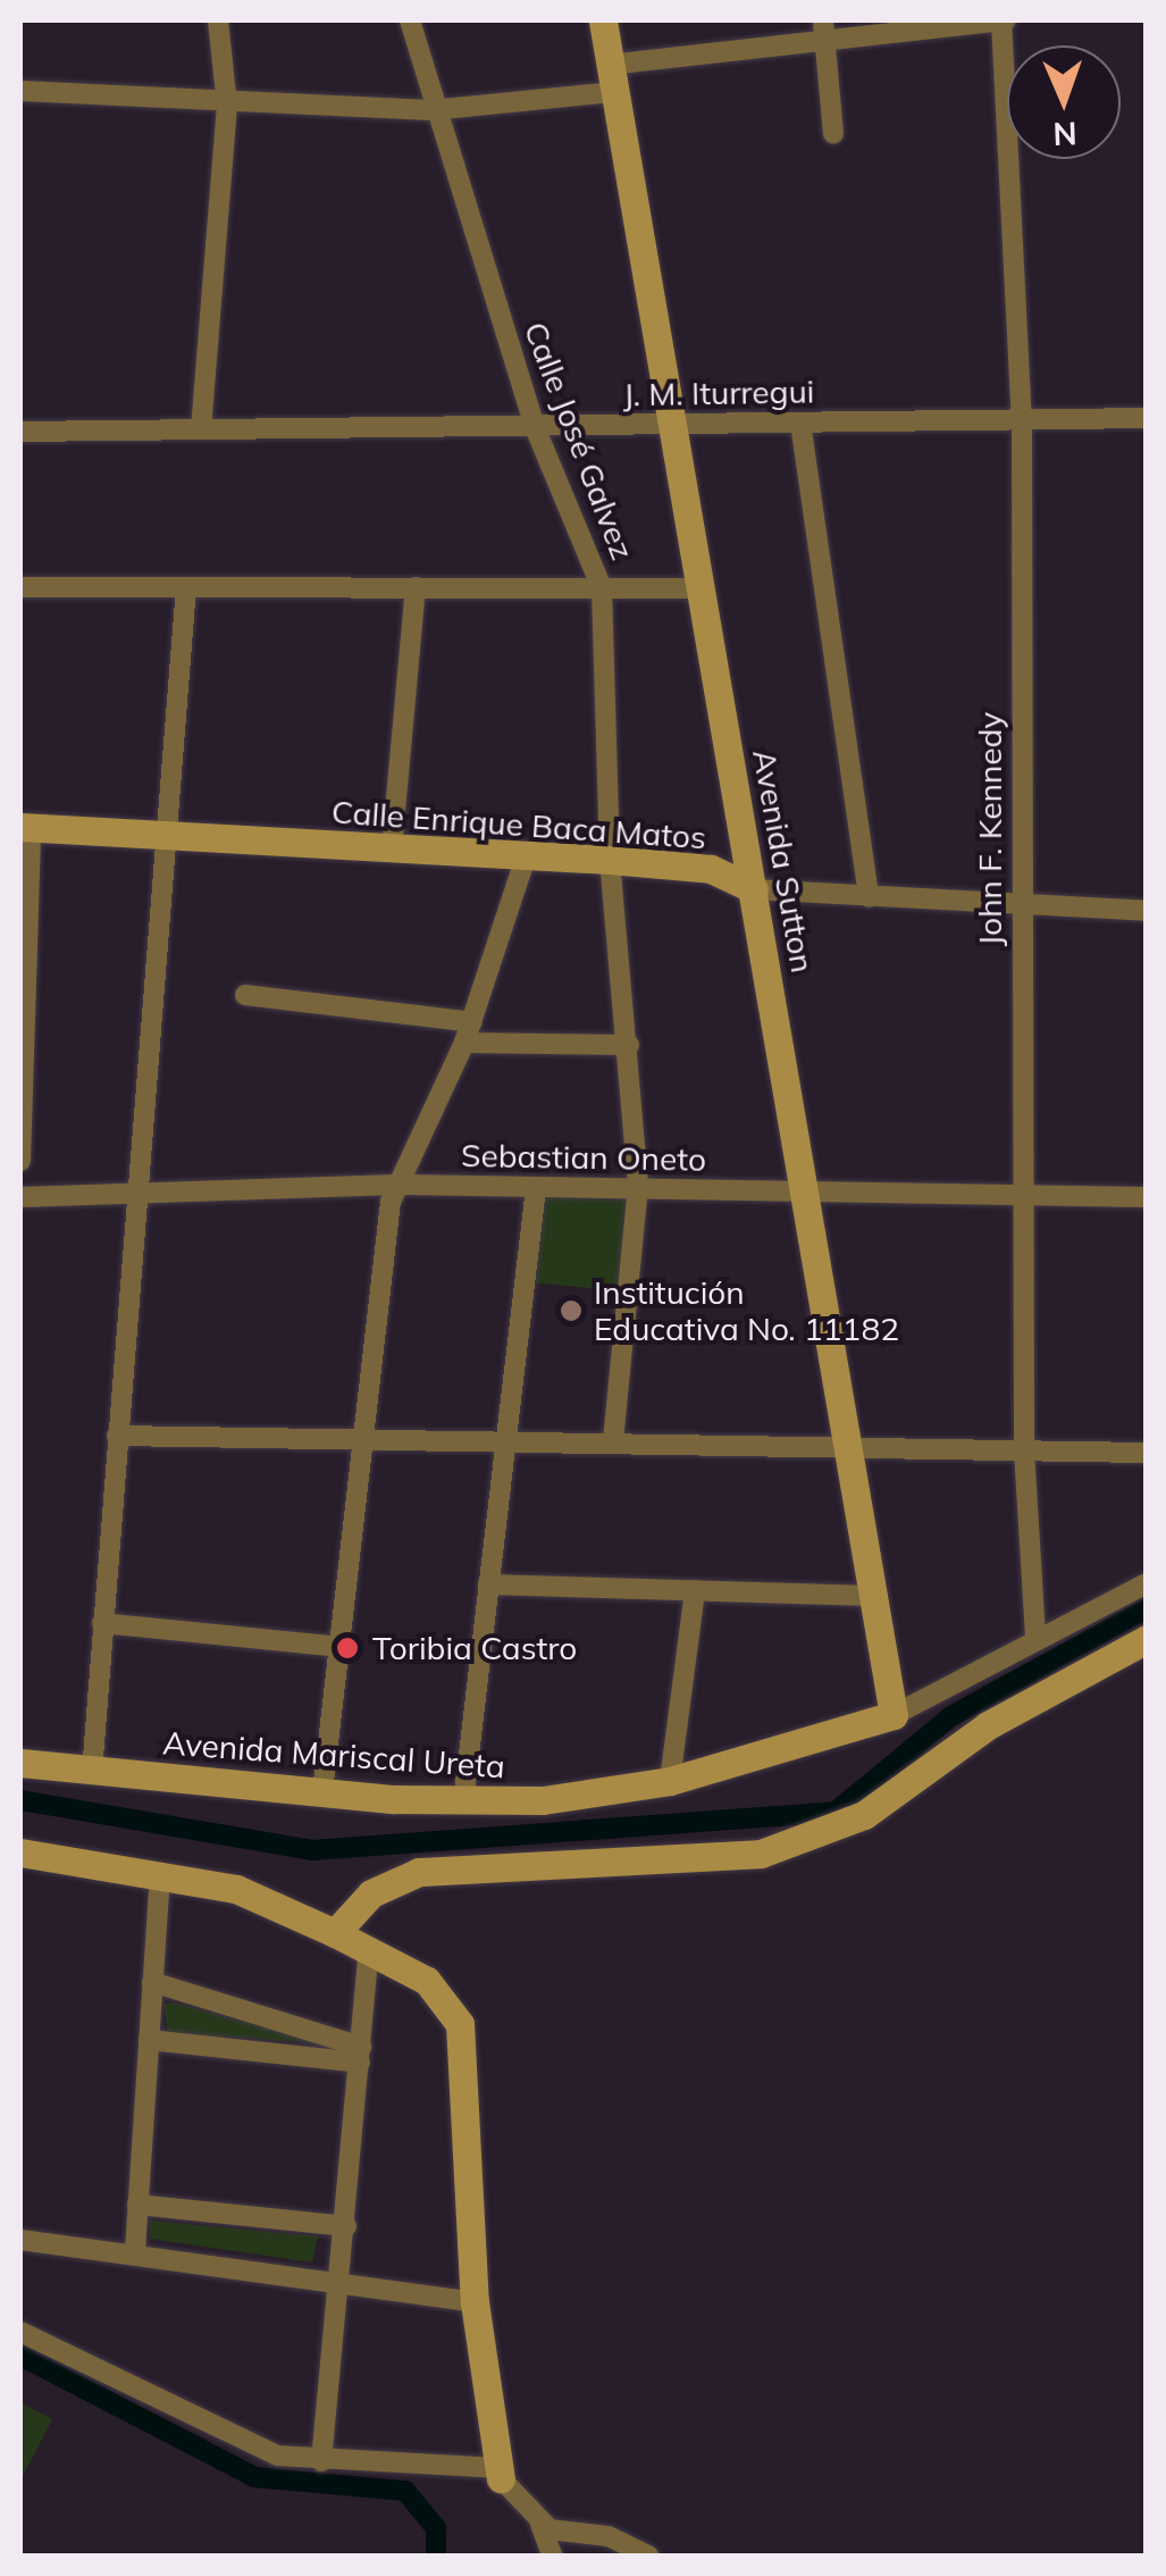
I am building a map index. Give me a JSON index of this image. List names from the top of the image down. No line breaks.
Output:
{"streets":{"street":["J. M. Iturregui","Calle José Galvez","Calle Enrique Baca Matos","John F. Kennedy","Avenida Sutton","Sebastian Oneto","Avenida Mariscal Ureta"]},"crossings":[["J. M. Iturregui","Calle José Galvez"],["J. M. Iturregui","John F. Kennedy"],["J. M. Iturregui","Avenida Sutton"],["Calle José Galvez","Calle Enrique Baca Matos"],["Calle José Galvez","Sebastian Oneto"],["Calle Enrique Baca Matos","John F. Kennedy"],["Calle Enrique Baca Matos","Avenida Sutton"],["John F. Kennedy","Sebastian Oneto"],["John F. Kennedy","Avenida Mariscal Ureta"],["Avenida Sutton","Sebastian Oneto"],["Avenida Sutton","Avenida Mariscal Ureta"]],"places":["Institución Educativa No. 11182","Toribia Castro"],"north":"bottom"}
